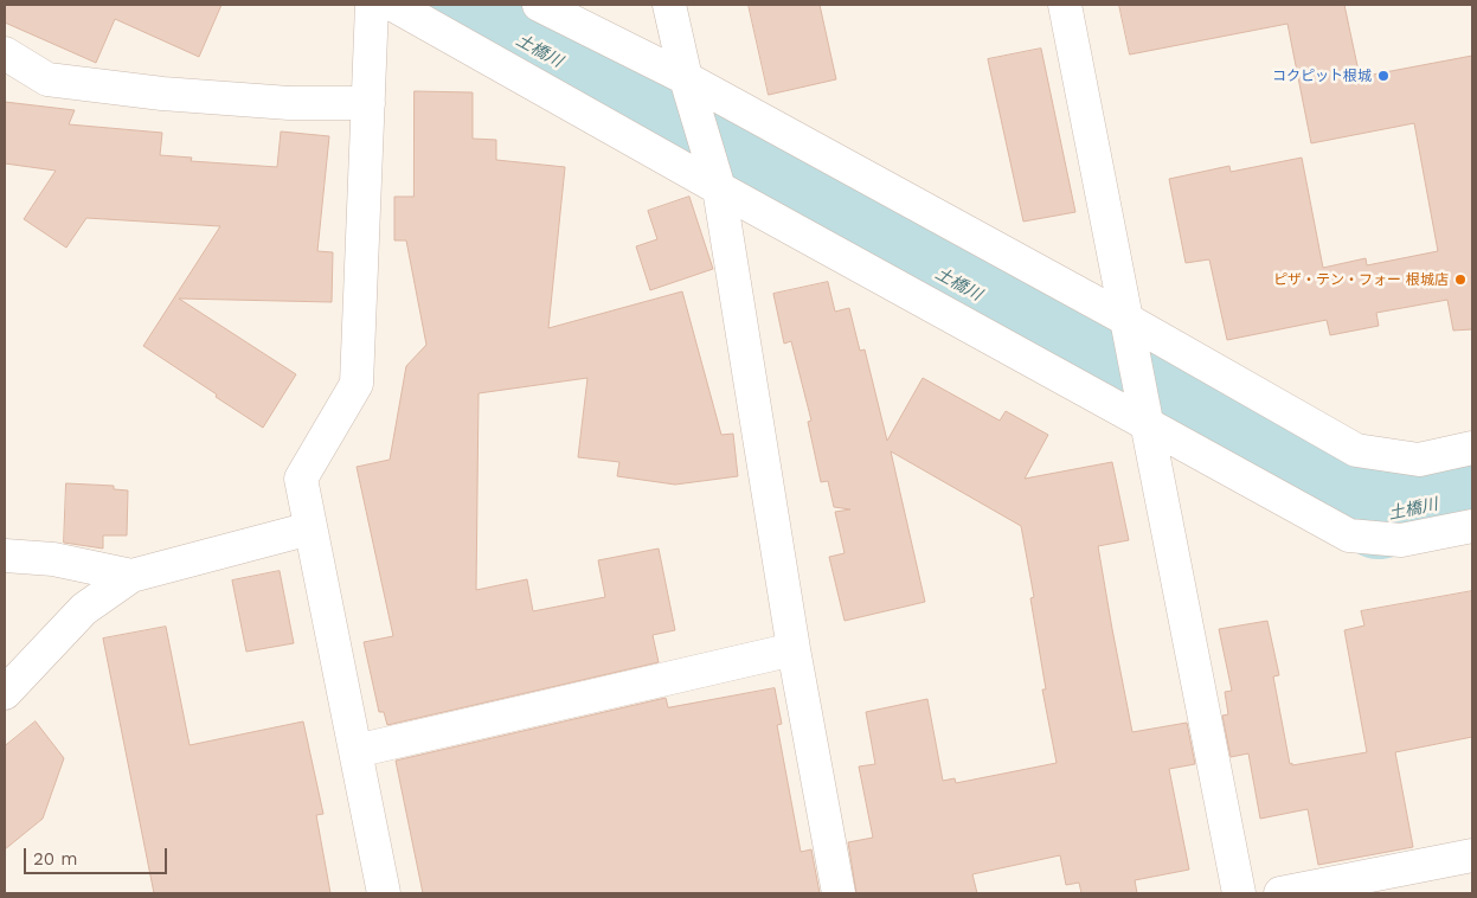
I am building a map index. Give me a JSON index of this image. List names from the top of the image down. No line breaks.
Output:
{"water":["土橋川"],"places":["コクピット根城","ピザ・テン・フォー 根城店"],"scale_bar":"20 m"}
